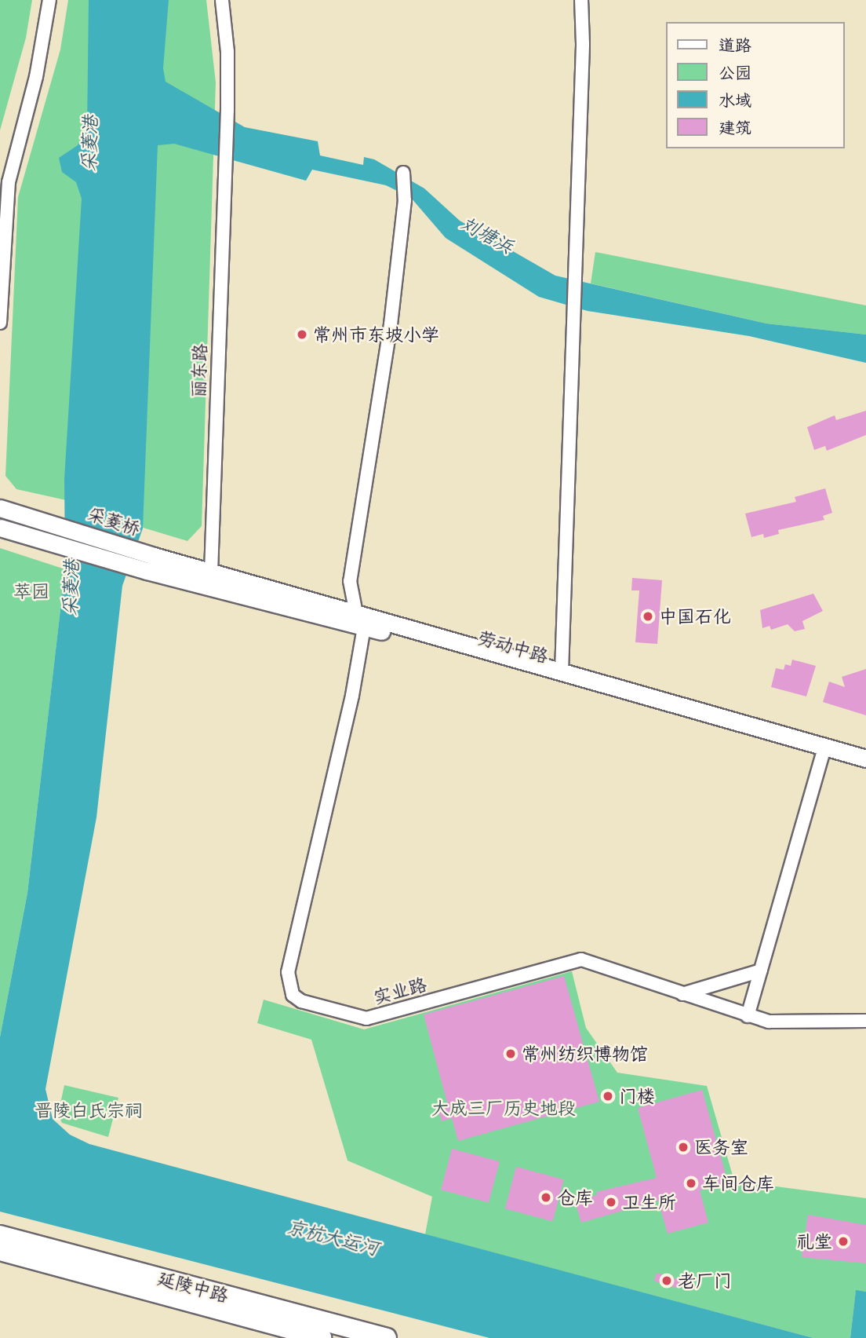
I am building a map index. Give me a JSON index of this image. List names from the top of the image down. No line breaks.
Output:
{"streets":{"main road":["采菱桥","劳动中路","延陵中路"],"street":["丽东路","实业路"]},"crossings":[["丽东路","劳动中路"],["采菱桥","劳动中路"],["劳动中路","实业路"]],"water":["采菱港","刘塘浜","京杭大运河"],"parks":["萃园","大成三厂历史地段","晋陵白氏宗祠"],"places":["常州市东坡小学","中国石化","常州纺织博物馆","门楼","医务室","车间仓库","仓库","卫生所","礼堂","老厂门"],"legend":["道路","公园","水域","建筑"]}
